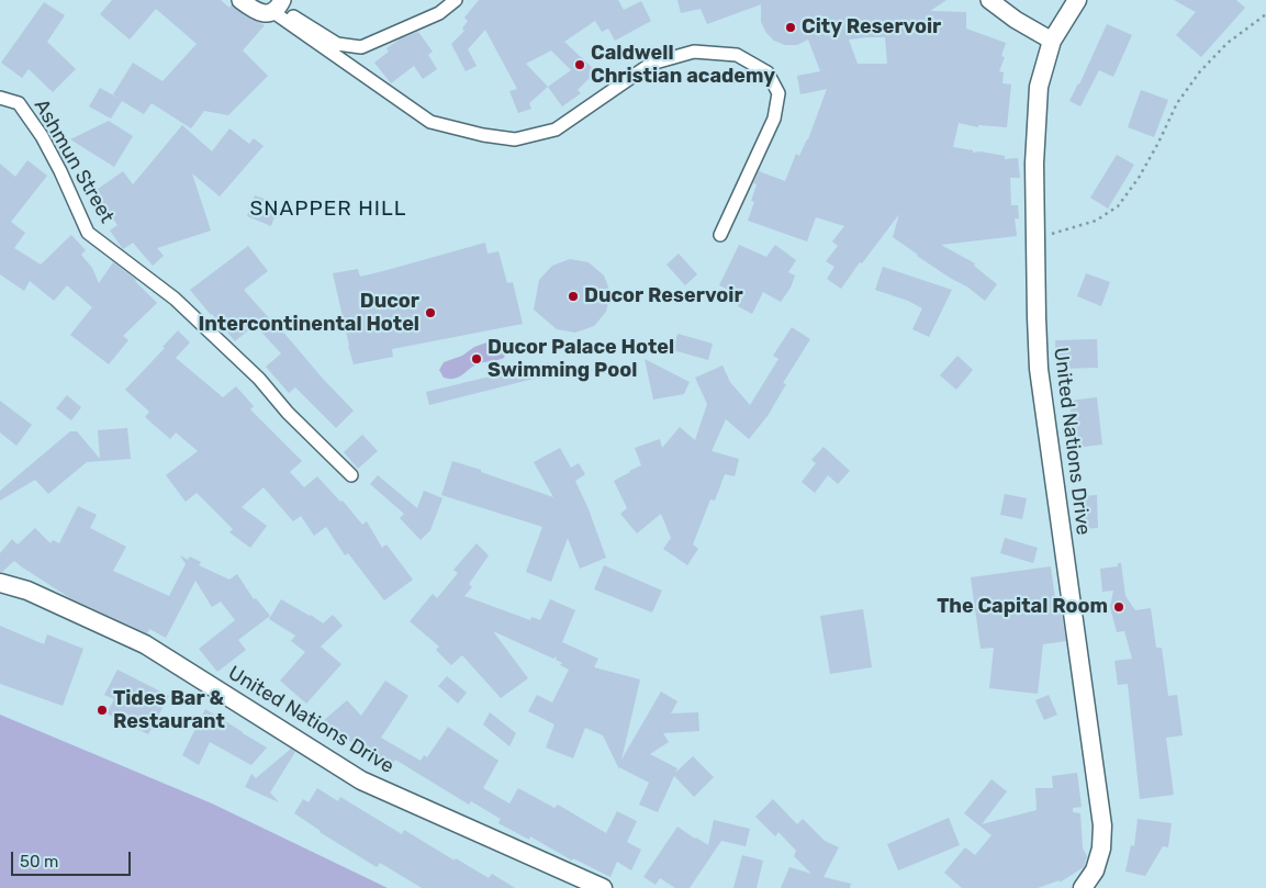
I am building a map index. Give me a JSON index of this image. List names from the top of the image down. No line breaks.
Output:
{"streets":{"main road":["United Nations Drive"],"street":["Ashmun Street"]},"districts":["SNAPPER HILL"],"places":["City Reservoir","Caldwell Christian academy","Ducor Reservoir","Ducor Intercontinental Hotel","Ducor Palace Hotel Swimming Pool","The Capital Room","Tides Bar & Restaurant"],"scale_bar":"50 m"}
